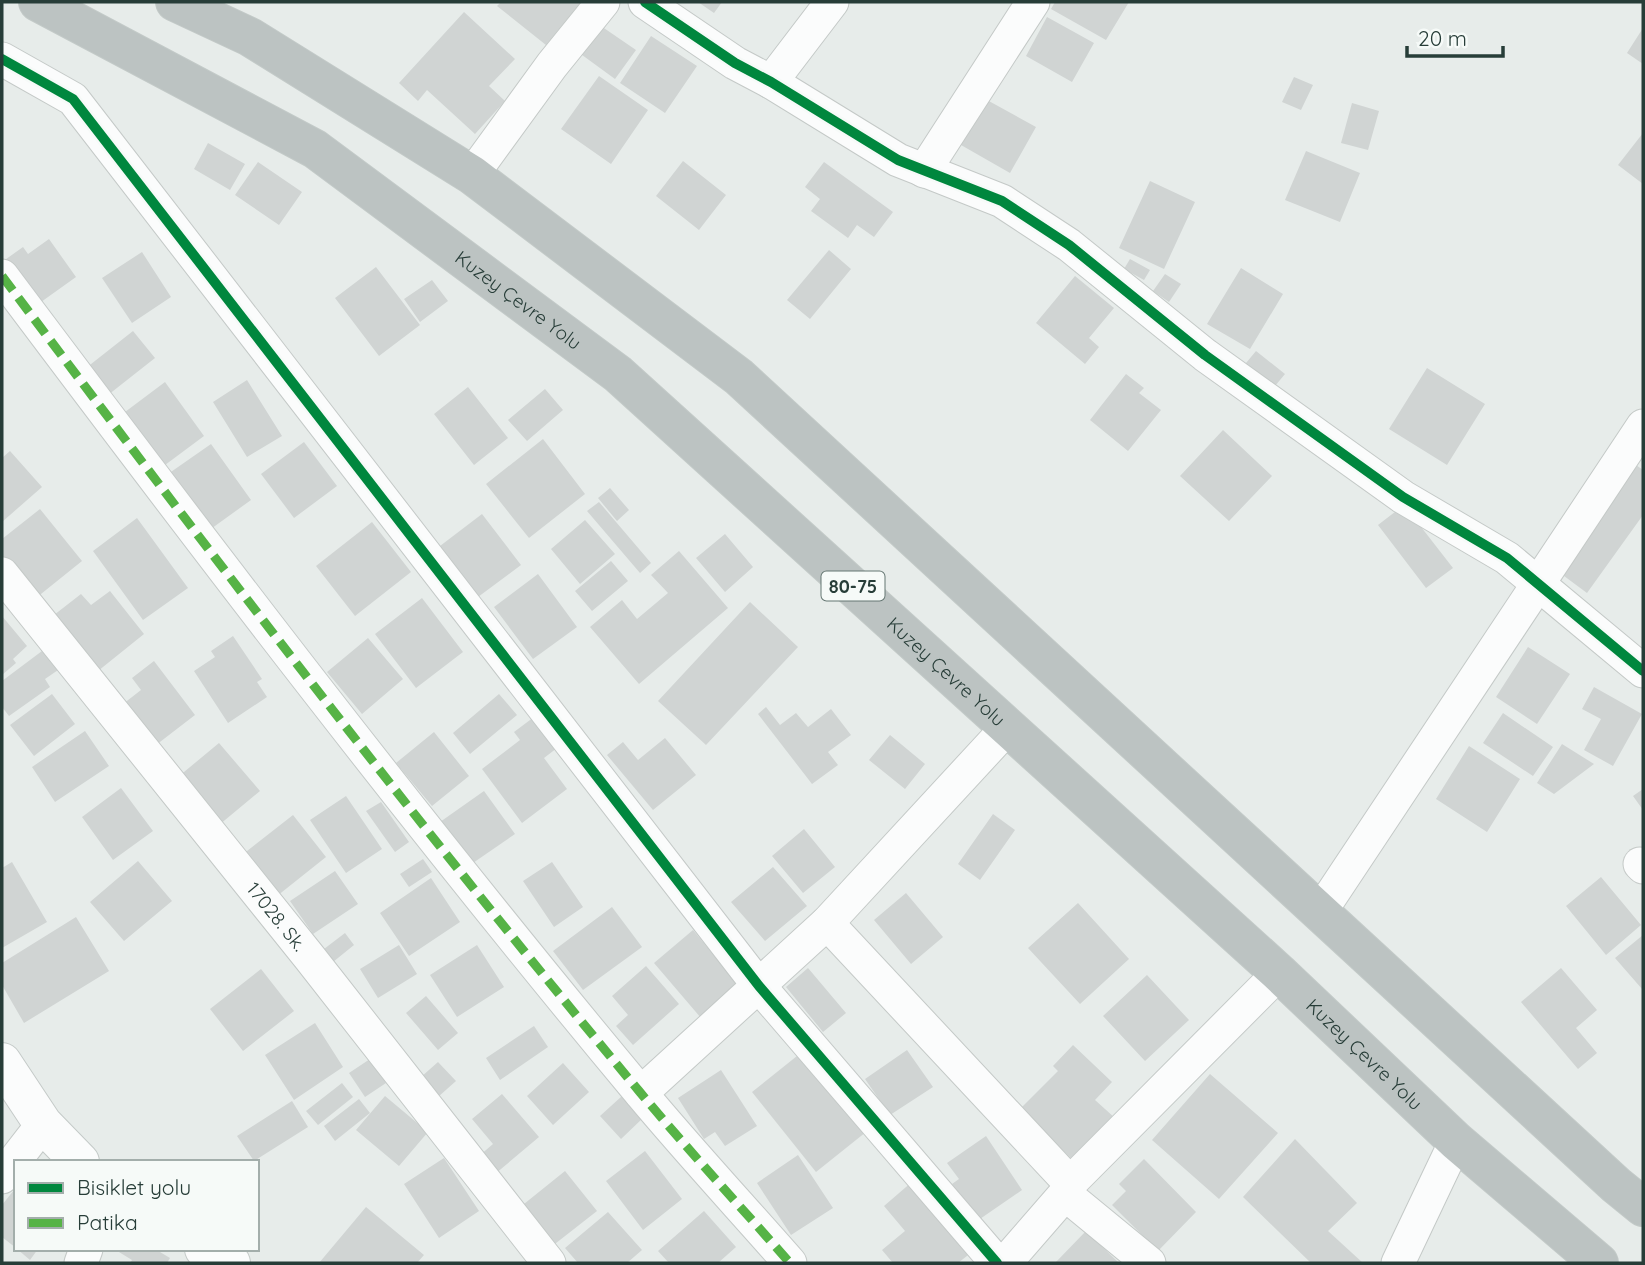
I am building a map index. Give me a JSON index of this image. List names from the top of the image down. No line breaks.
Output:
{"streets":{"highway":["Kuzey Çevre Yolu","80-75"],"street":["17028. Sk."]},"legend":["Bisiklet yolu","Patika"],"scale_bar":"20 m"}
